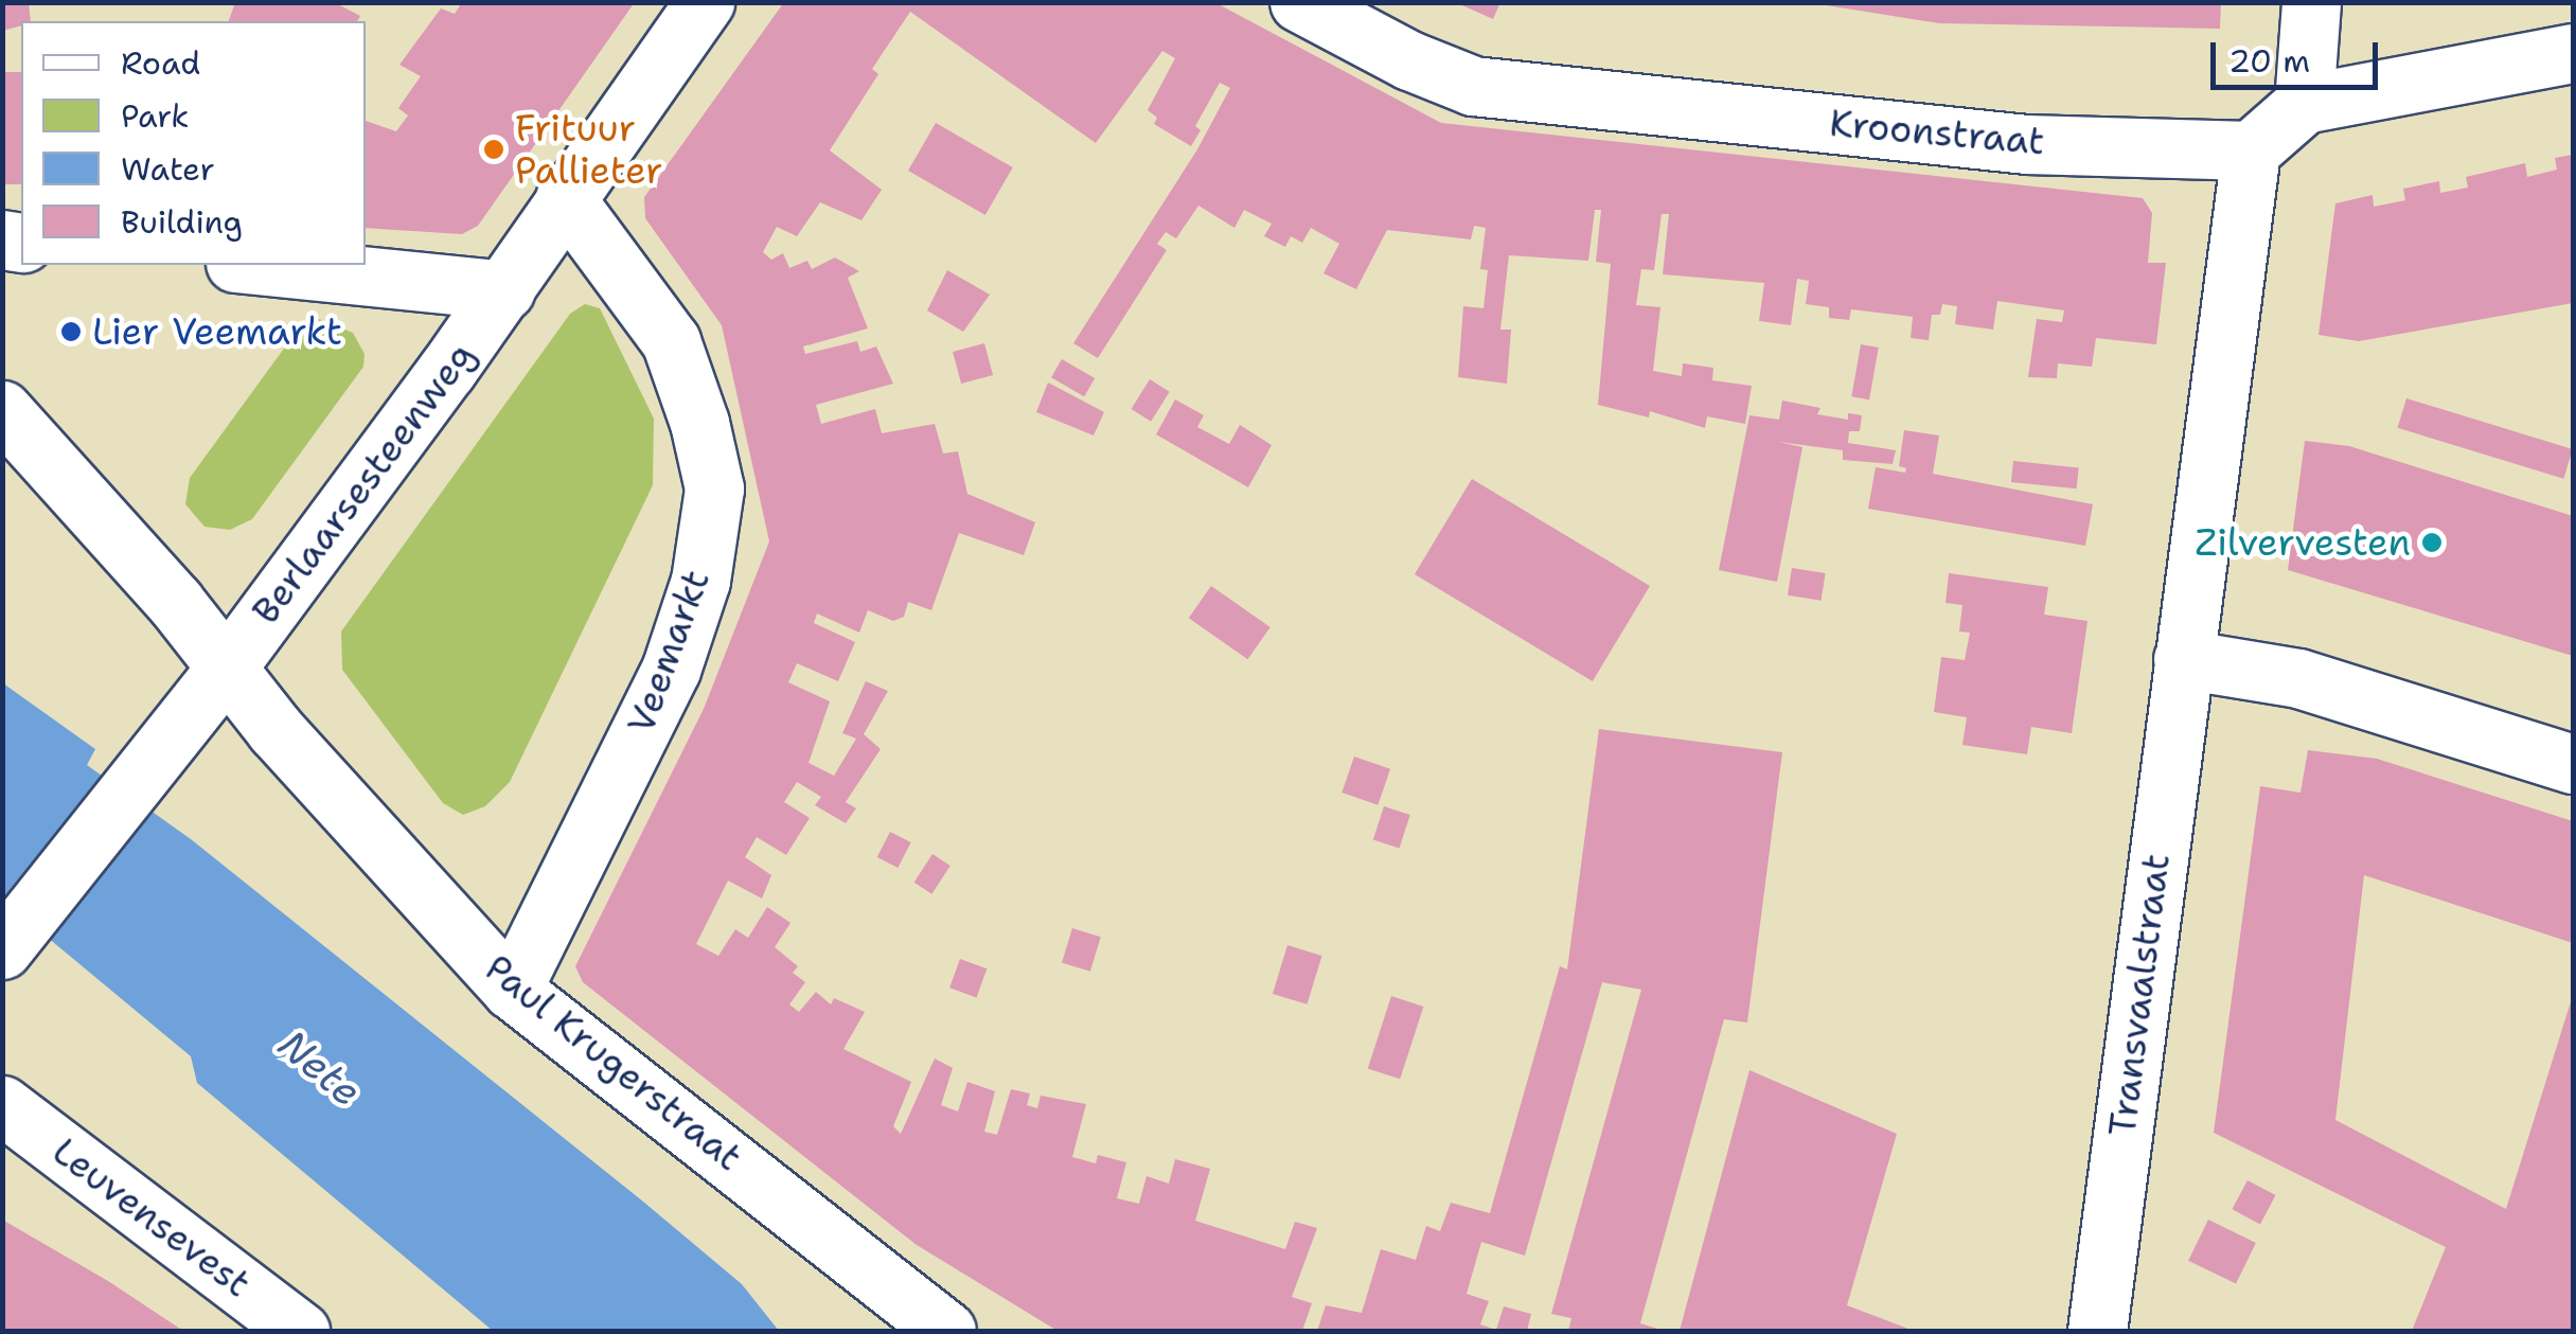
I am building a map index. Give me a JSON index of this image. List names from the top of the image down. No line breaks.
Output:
{"streets":{"street":["Kroonstraat","Berlaarsesteenweg","Veemarkt","Transvaalstraat","Paul Krugerstraat","Leuvensevest"]},"crossings":[["Kroonstraat","Transvaalstraat"],["Berlaarsesteenweg","Veemarkt"],["Berlaarsesteenweg","Paul Krugerstraat"],["Veemarkt","Paul Krugerstraat"]],"water":["Nete"],"places":["Frituur Pallieter","Lier Veemarkt","Zilvervesten"],"legend":["Road","Park","Water","Building"],"scale_bar":"20 m"}
